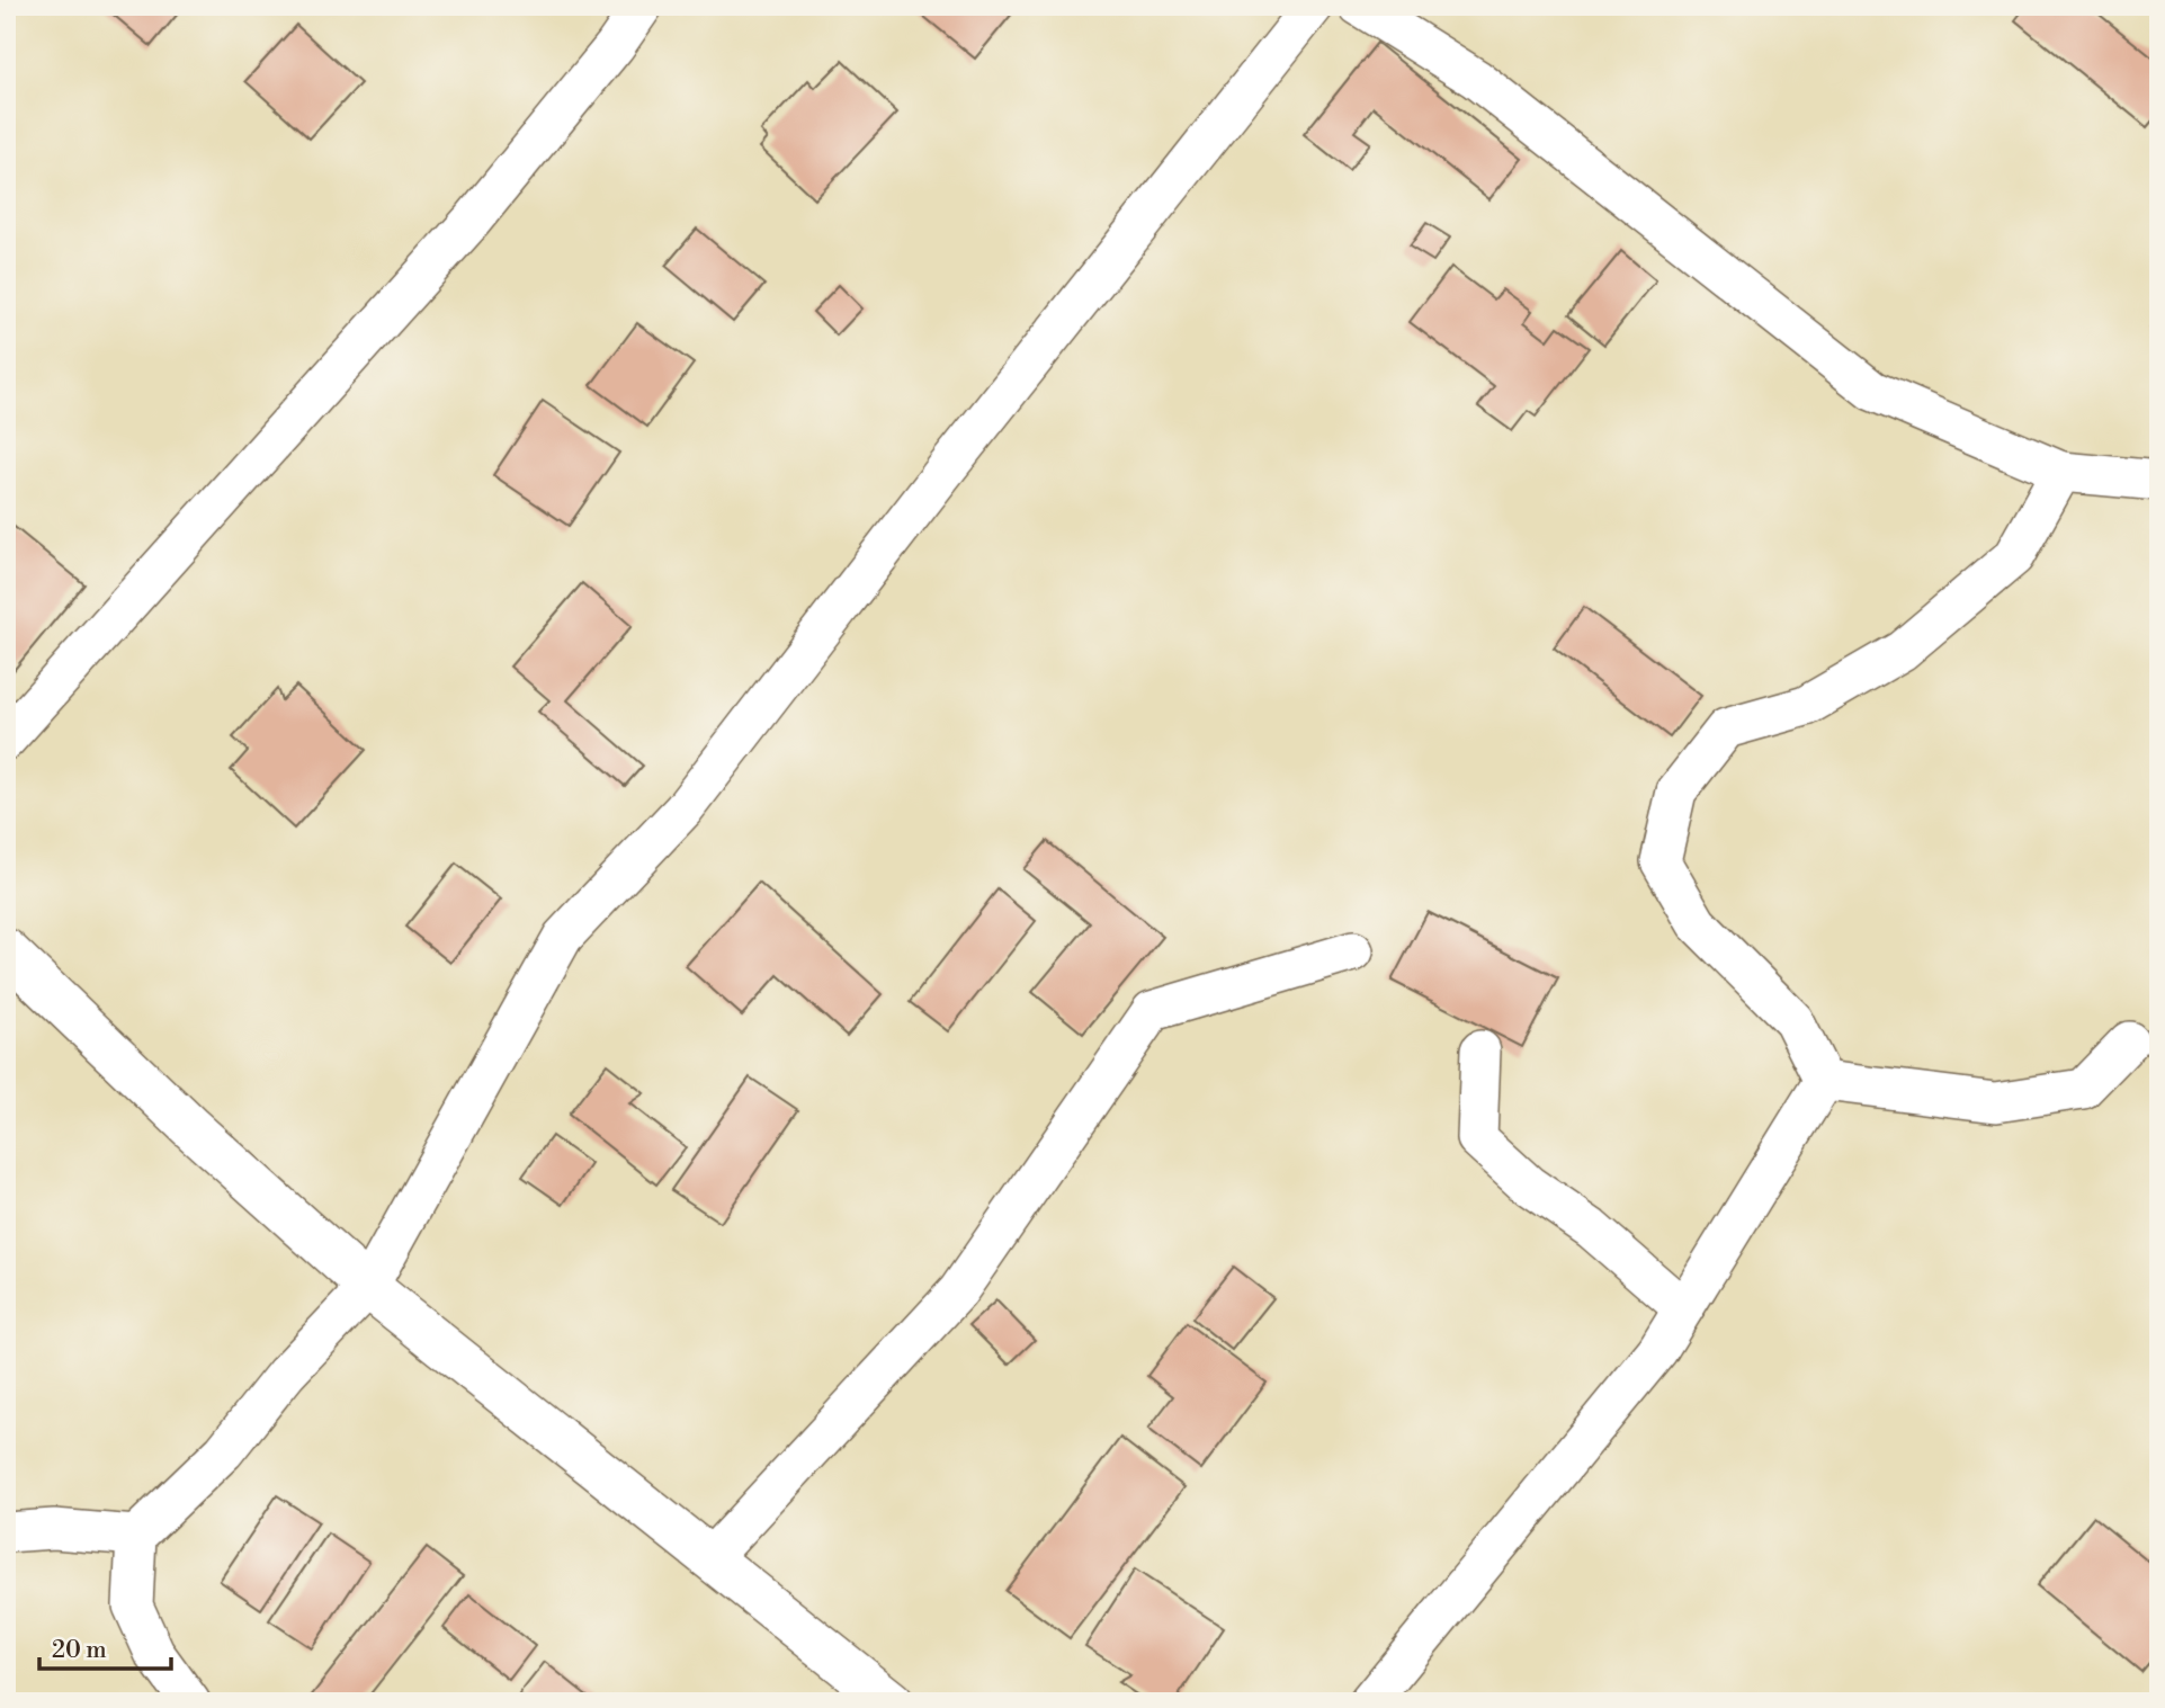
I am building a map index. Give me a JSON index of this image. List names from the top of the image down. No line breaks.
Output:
{"scale_bar":"20 m"}
